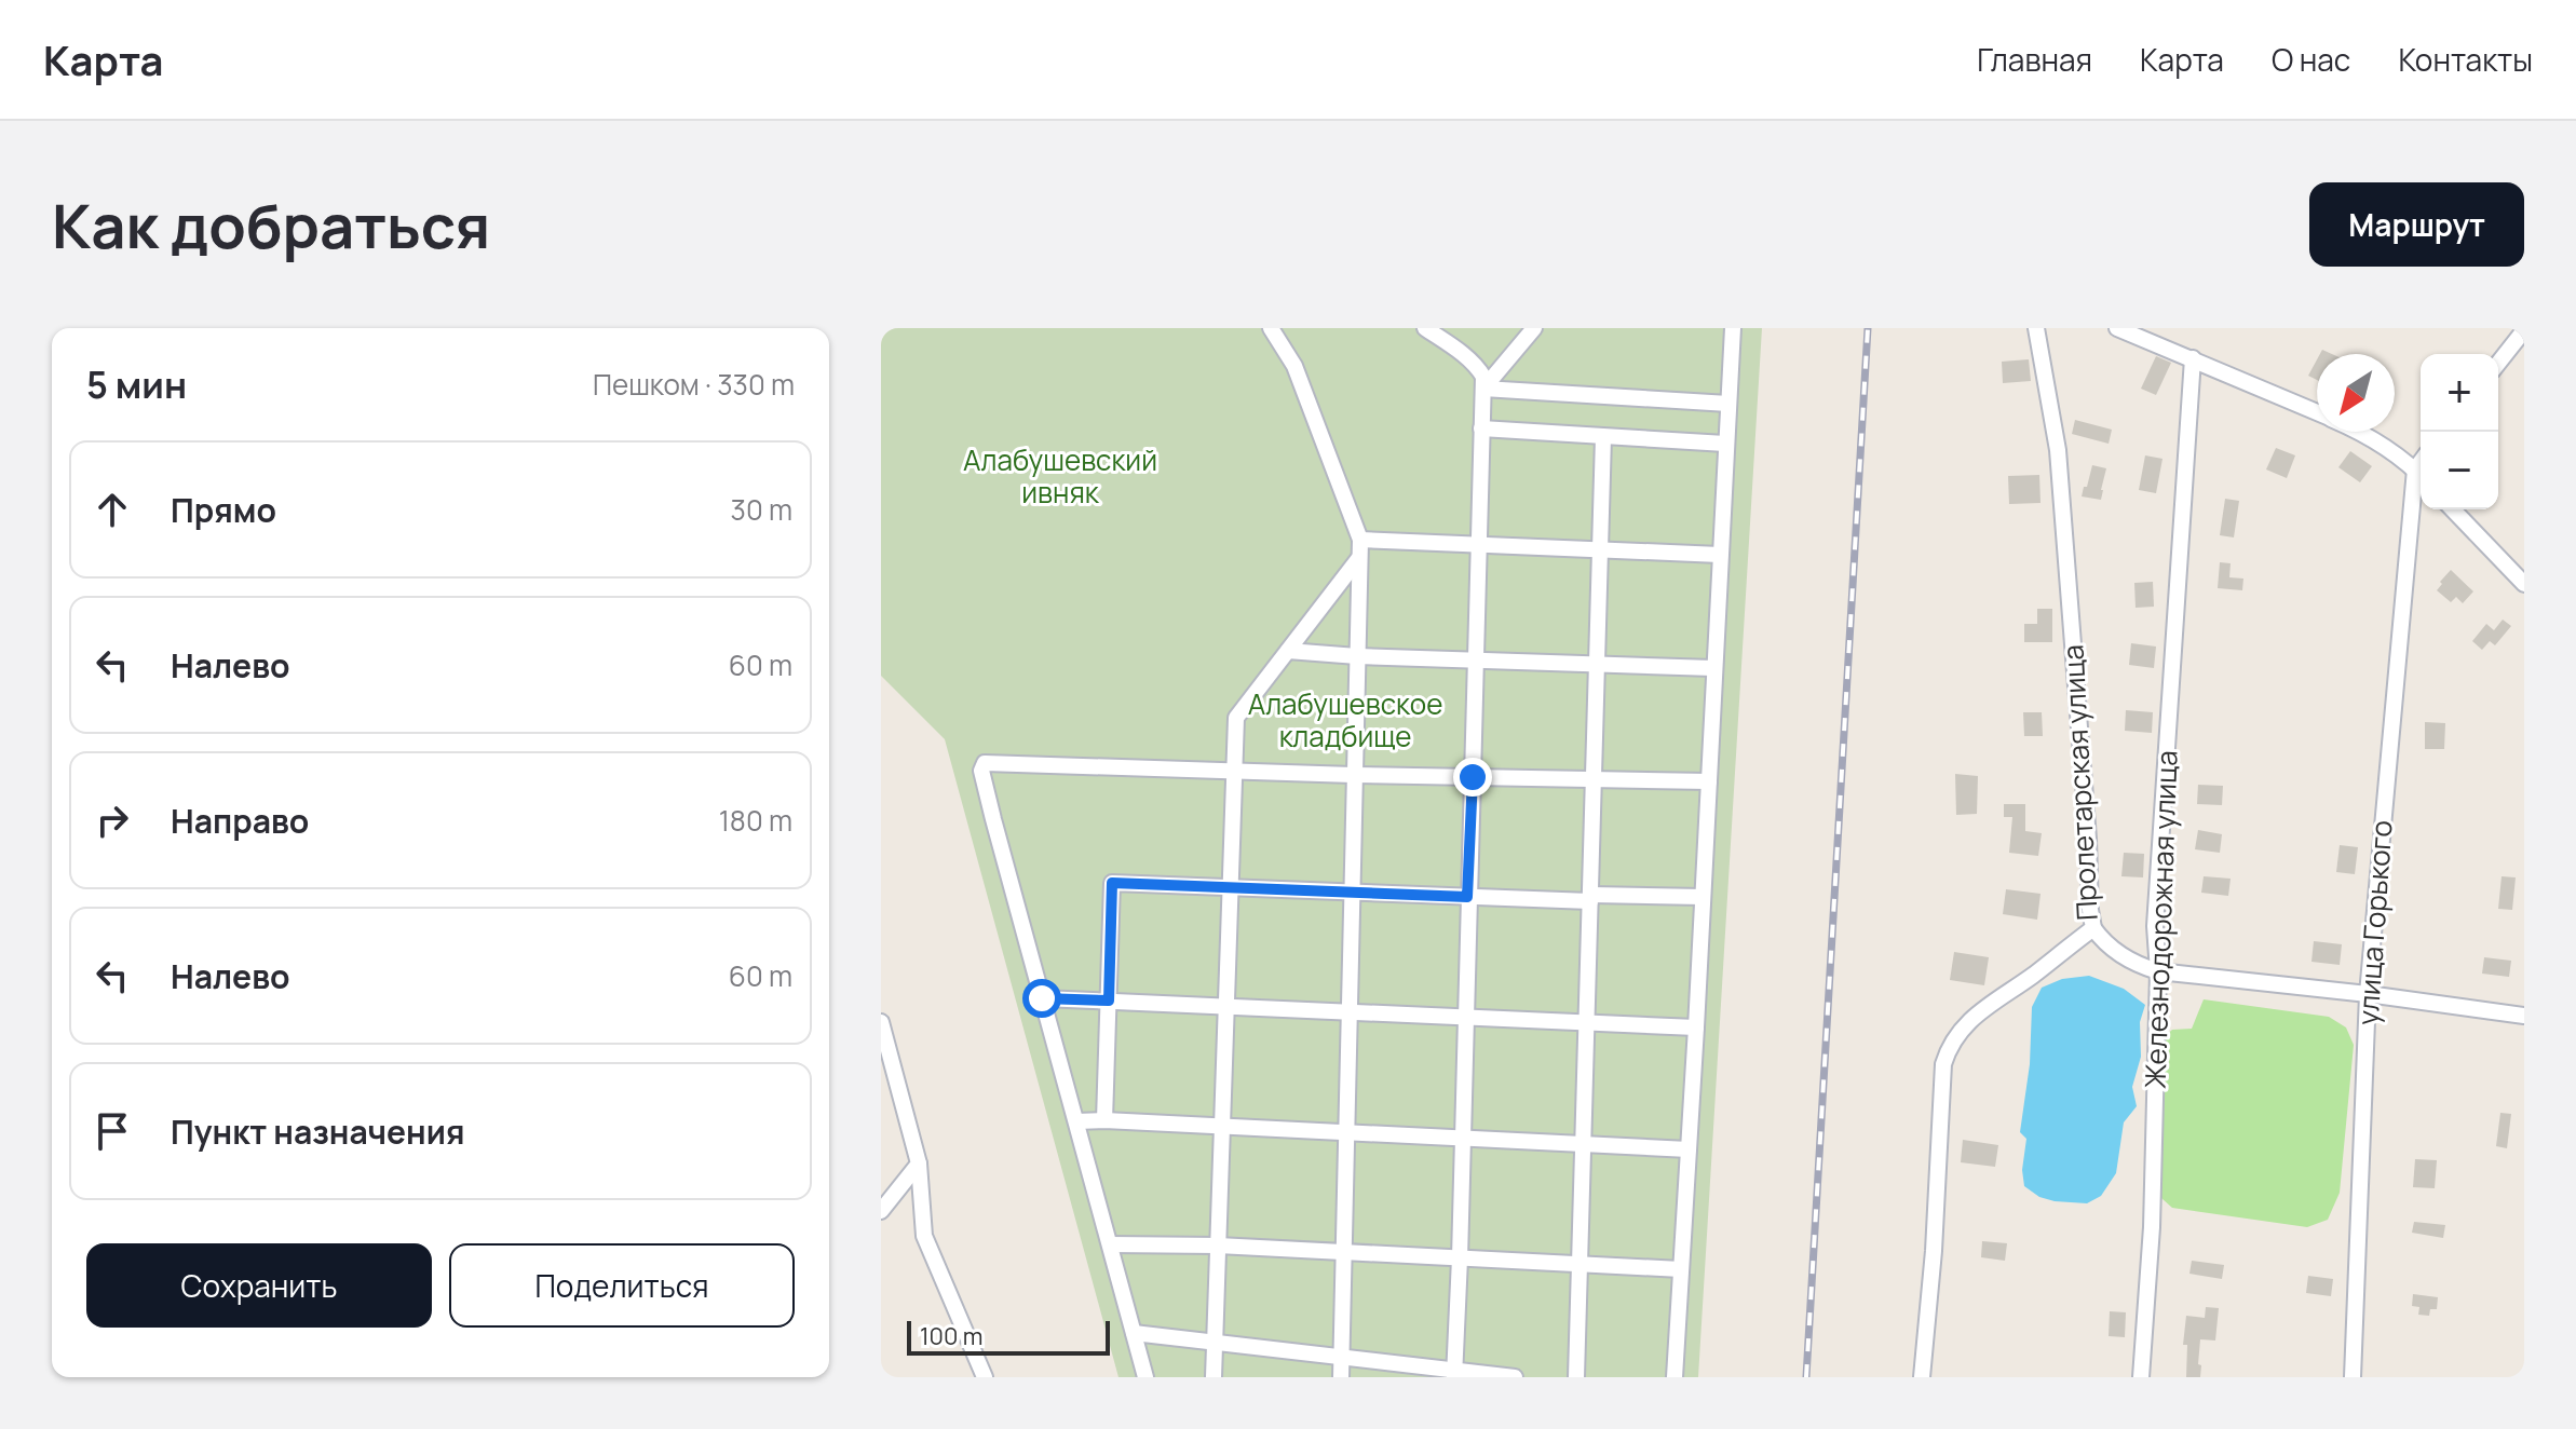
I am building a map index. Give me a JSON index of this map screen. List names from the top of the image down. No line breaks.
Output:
{"streets":{"street":["Пролетарская улица","Железнодорожная улица","улица Горького"]},"parks":["Алабушевский ивняк","Алабушевское кладбище"],"scale_bar":"100 m","north":"bottom left","page":{"header":"Карта","nav":["Главная","Карта","О нас","Контакты"],"buttons":["Маршрут",["Сохранить","Поделиться"]],"title":"Как добраться","heading":["5 мин","Пешком · 330 m"],"map_buttons":["+","−"],"list":[["Прямо","30 m"],["Налево","60 m"],["Направо","180 m"],["Налево","60 m"],"Пункт назначения"],"scale":"100 m"}}
